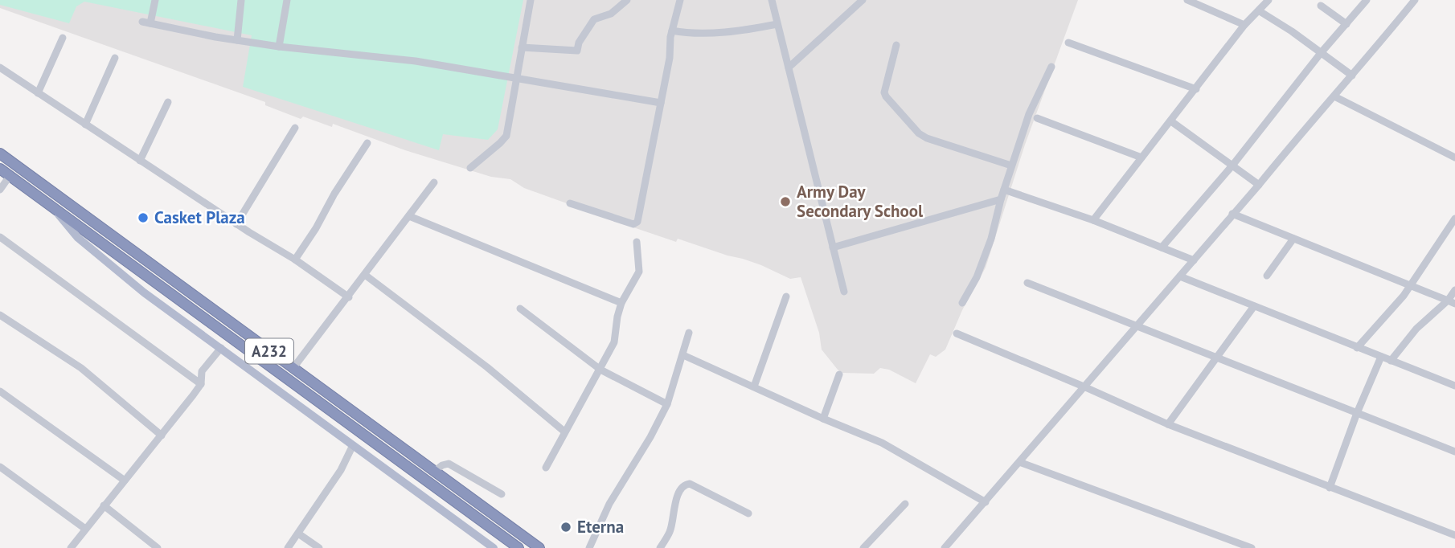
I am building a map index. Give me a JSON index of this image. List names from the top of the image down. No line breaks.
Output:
{"streets":{"highway":["A232"]},"places":["Army Day Secondary School","Casket Plaza","Eterna"]}
